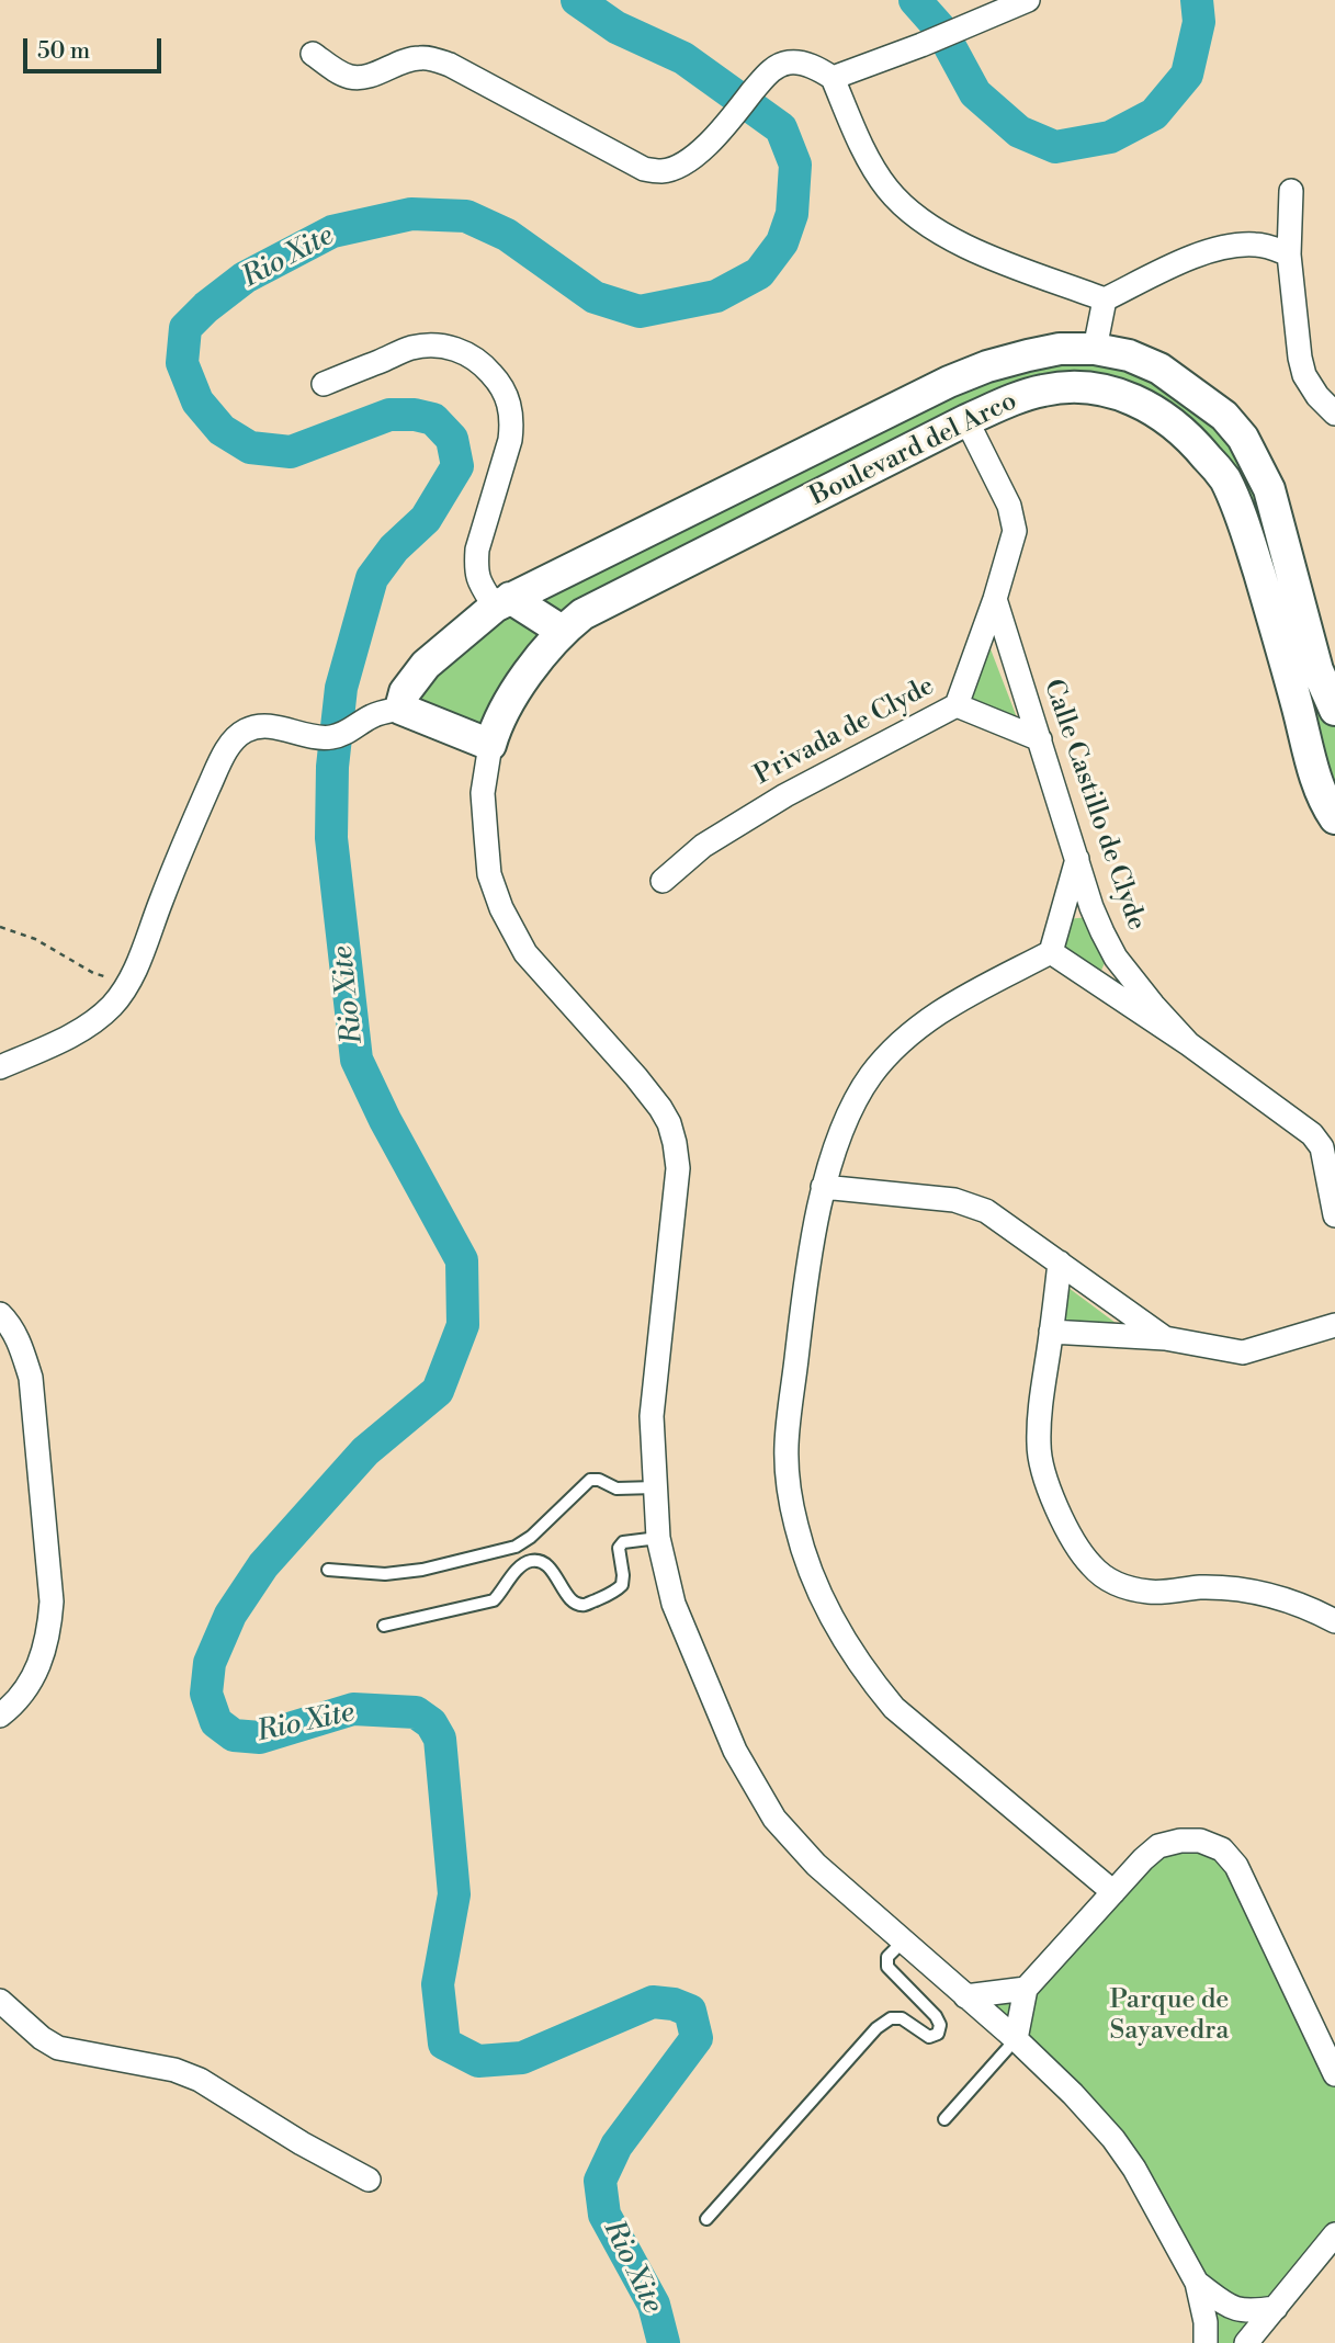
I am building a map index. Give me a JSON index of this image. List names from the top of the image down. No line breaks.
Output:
{"streets":{"street":["Boulevard del Arco","Privada de Clyde","Calle Castillo de Clyde"]},"crossings":[["Boulevard del Arco","Privada de Clyde"],["Privada de Clyde","Calle Castillo de Clyde"]],"water":["Rio Xite"],"parks":["Parque de Sayavedra"],"scale_bar":"50 m"}
